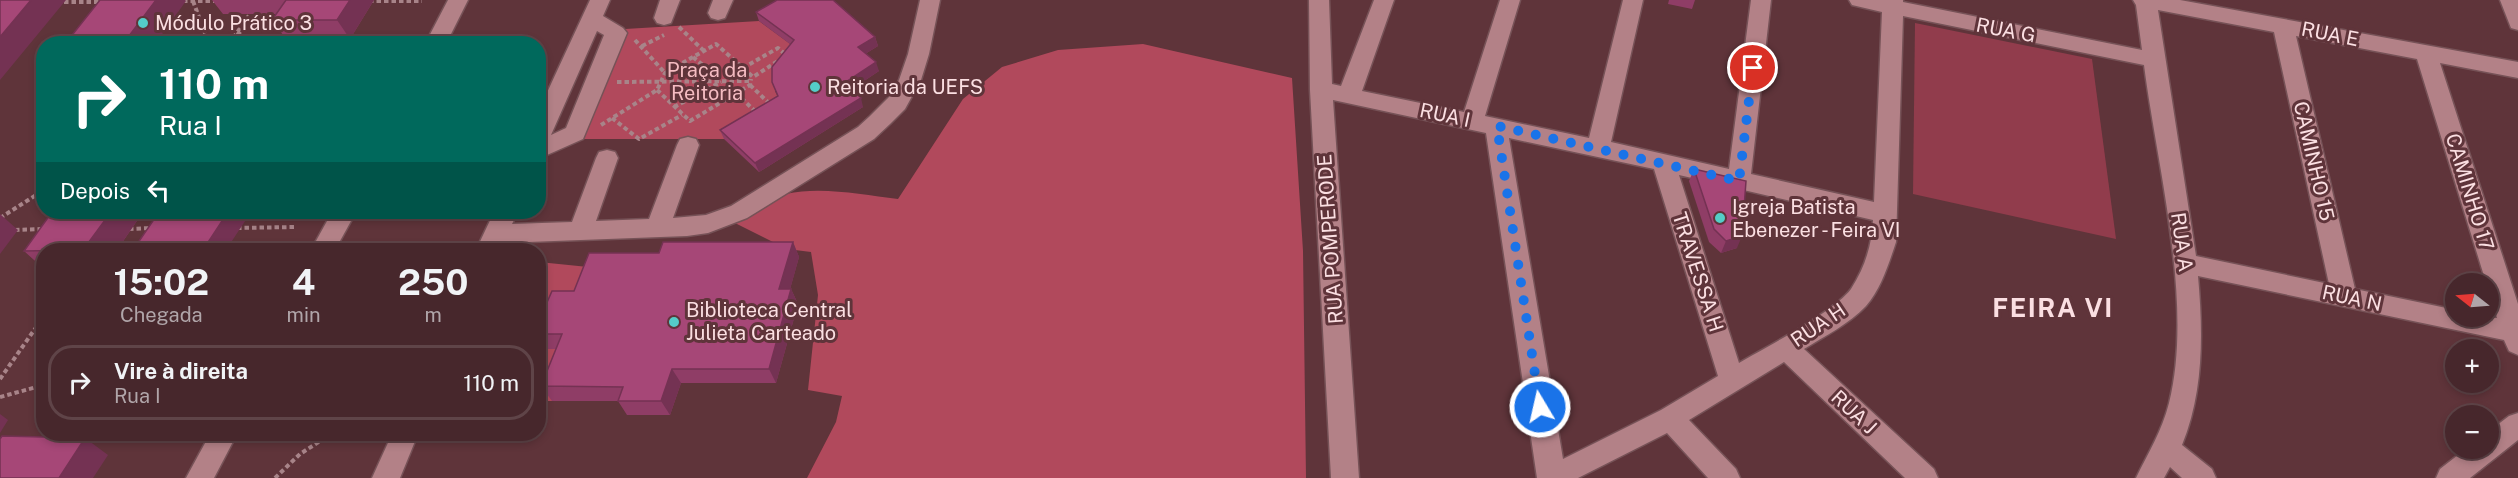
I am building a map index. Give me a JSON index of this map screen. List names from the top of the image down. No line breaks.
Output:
{"streets":{"street":["RUA G","RUA E","RUA I","CAMINHO 15","CAMINHO 17","RUA POMPERODE","RUA A","TRAVESSA H","RUA N","RUA H","RUA J"]},"crossings":[["RUA G","RUA A"],["RUA G","RUA H"],["RUA E","CAMINHO 15"],["RUA E","CAMINHO 17"],["RUA E","RUA A"],["RUA I","RUA POMPERODE"],["RUA I","TRAVESSA H"],["RUA I","RUA H"],["CAMINHO 15","RUA N"],["CAMINHO 17","RUA N"],["RUA A","RUA N"],["TRAVESSA H","RUA H"],["RUA H","RUA J"]],"districts":["FEIRA VI"],"parks":["Praça da Reitoria"],"places":["Módulo Prático 3","Reitoria da UEFS","Igreja Batista Ebenezer - Feira VI","Biblioteca Central Julieta Carteado"],"north":"left","page":{"turn":["110 m","Rua I"],"then":"Depois","eta":["15:02","Chegada","4","min","250","m"],"map_buttons":["+","−"],"list":[{"name":"Vire à direita","note":"Rua I","value":"110 m"}]}}
